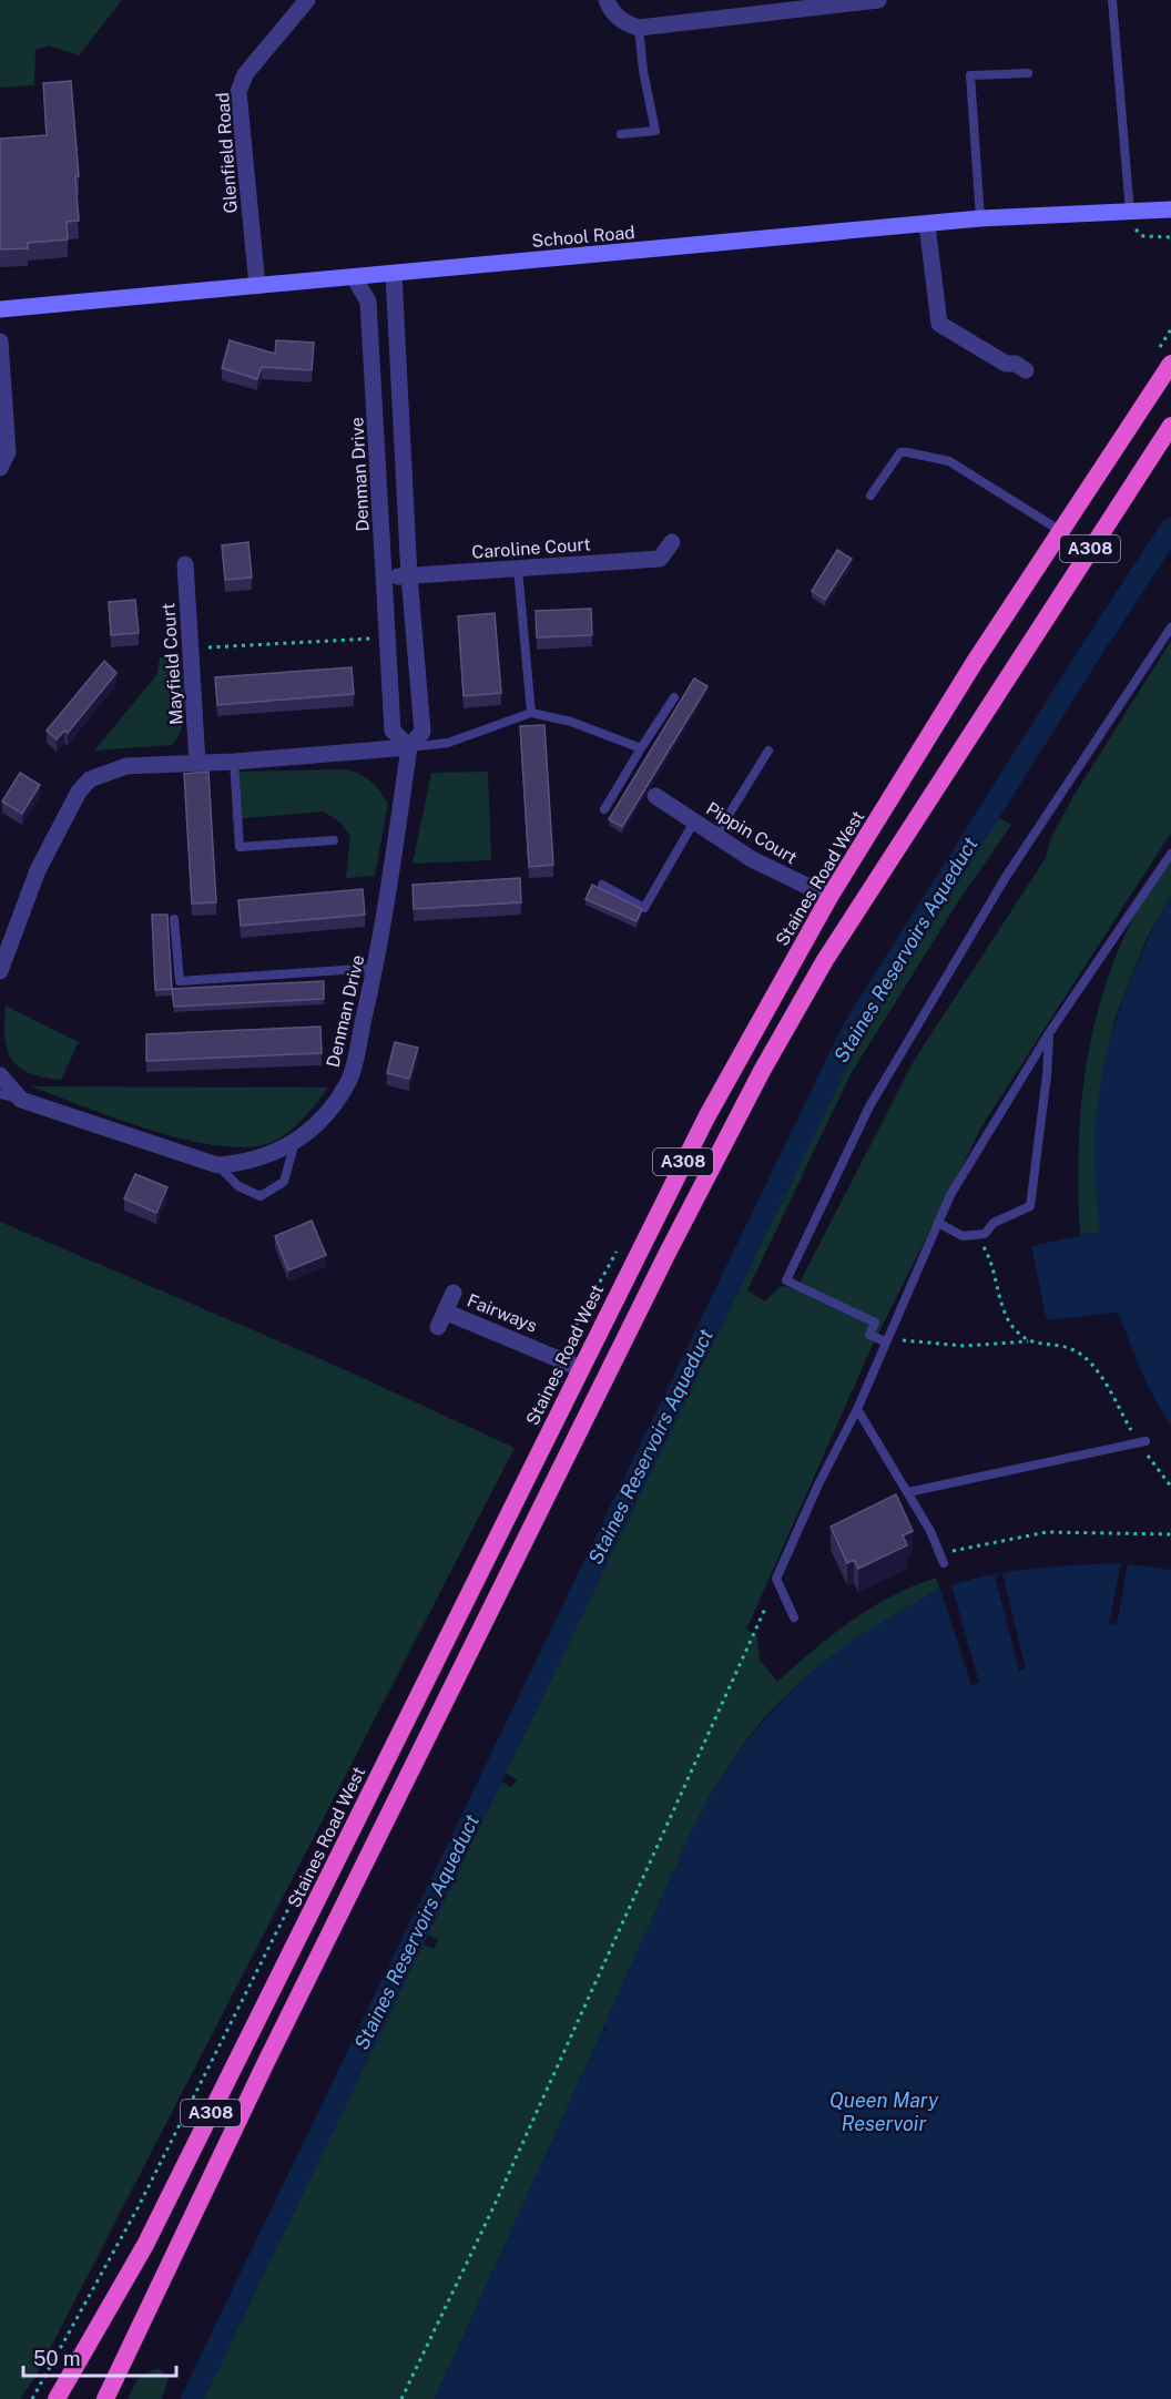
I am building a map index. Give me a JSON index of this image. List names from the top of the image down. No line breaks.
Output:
{"streets":{"highway":["A308","Staines Road West"],"main road":["School Road"],"street":["Glenfield Road","Denman Drive","Caroline Court","Mayfield Court","Pippin Court","Fairways"]},"crossings":[["Glenfield Road","School Road"],["School Road","Denman Drive"],["Denman Drive","Caroline Court"],["Pippin Court","Staines Road West"],["Staines Road West","Fairways"]],"water":["Staines Reservoirs Aqueduct","Queen Mary Reservoir"],"scale_bar":"50 m"}
